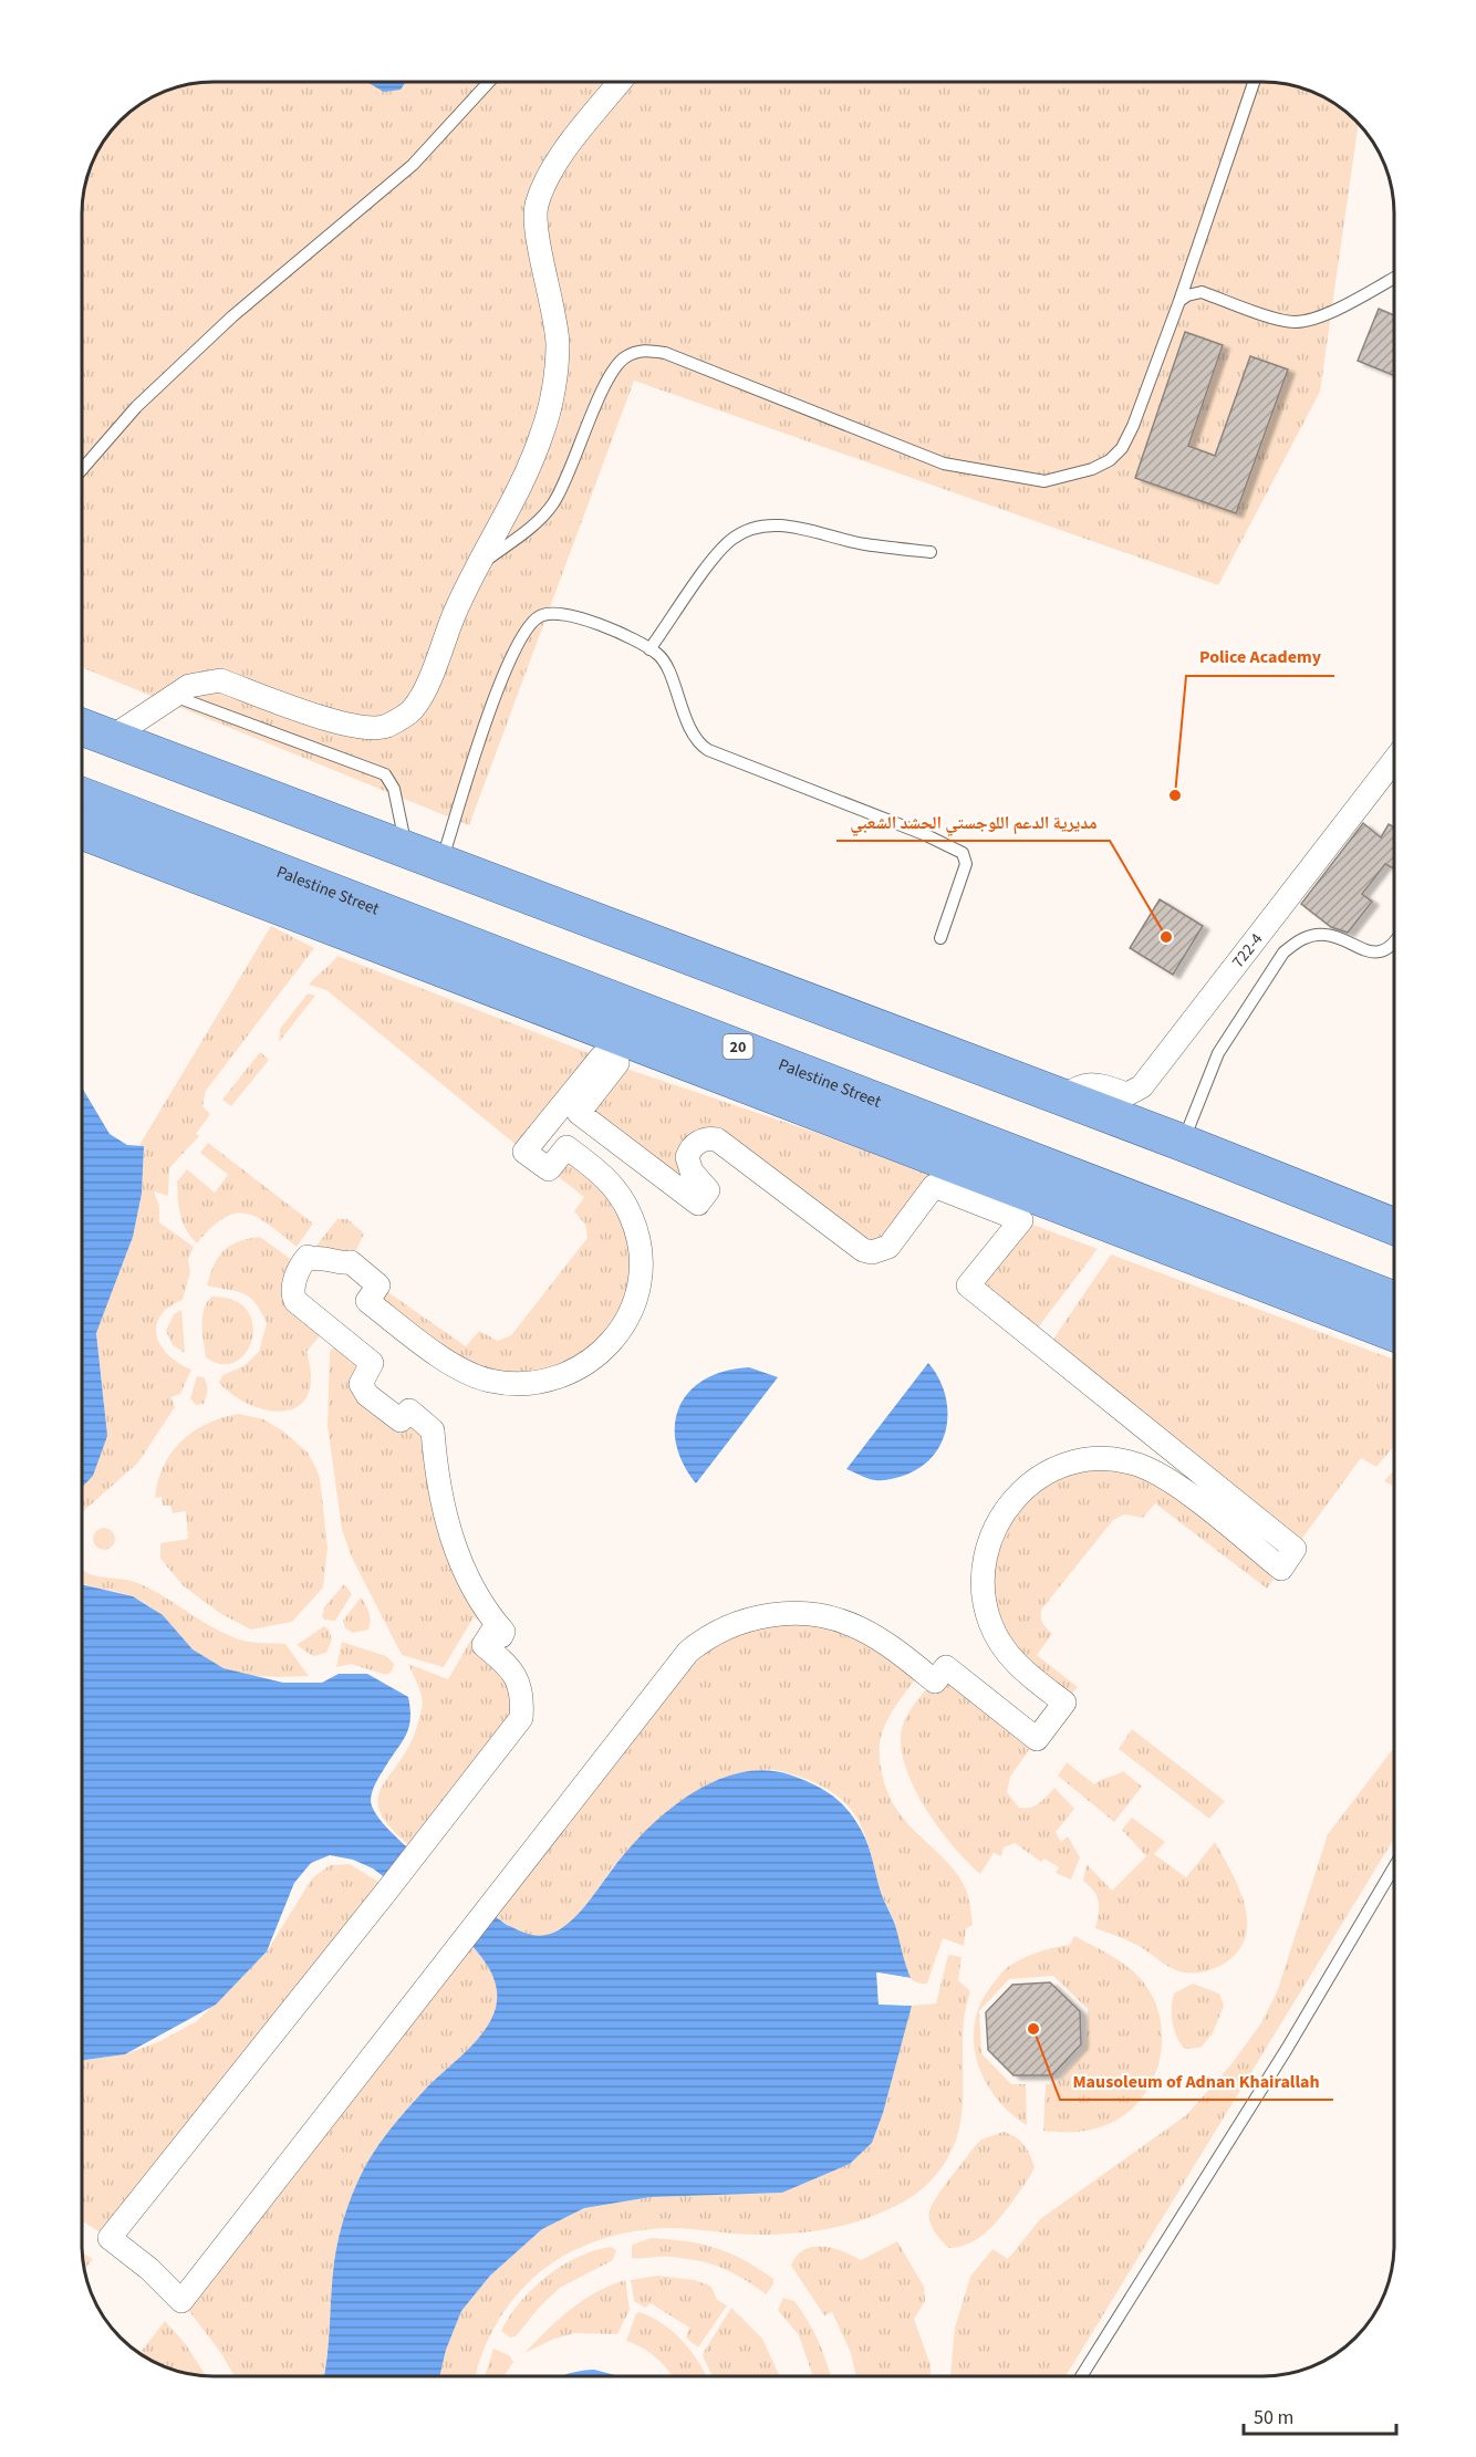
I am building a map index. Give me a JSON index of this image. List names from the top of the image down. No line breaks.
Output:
{"streets":{"main road":["Palestine Street","20"],"street":["722-4"]},"places":["Police Academy","مديرية الدعم اللوجستي الحشد الشعبي","Mausoleum of Adnan Khairallah"],"scale_bar":"50 m"}
